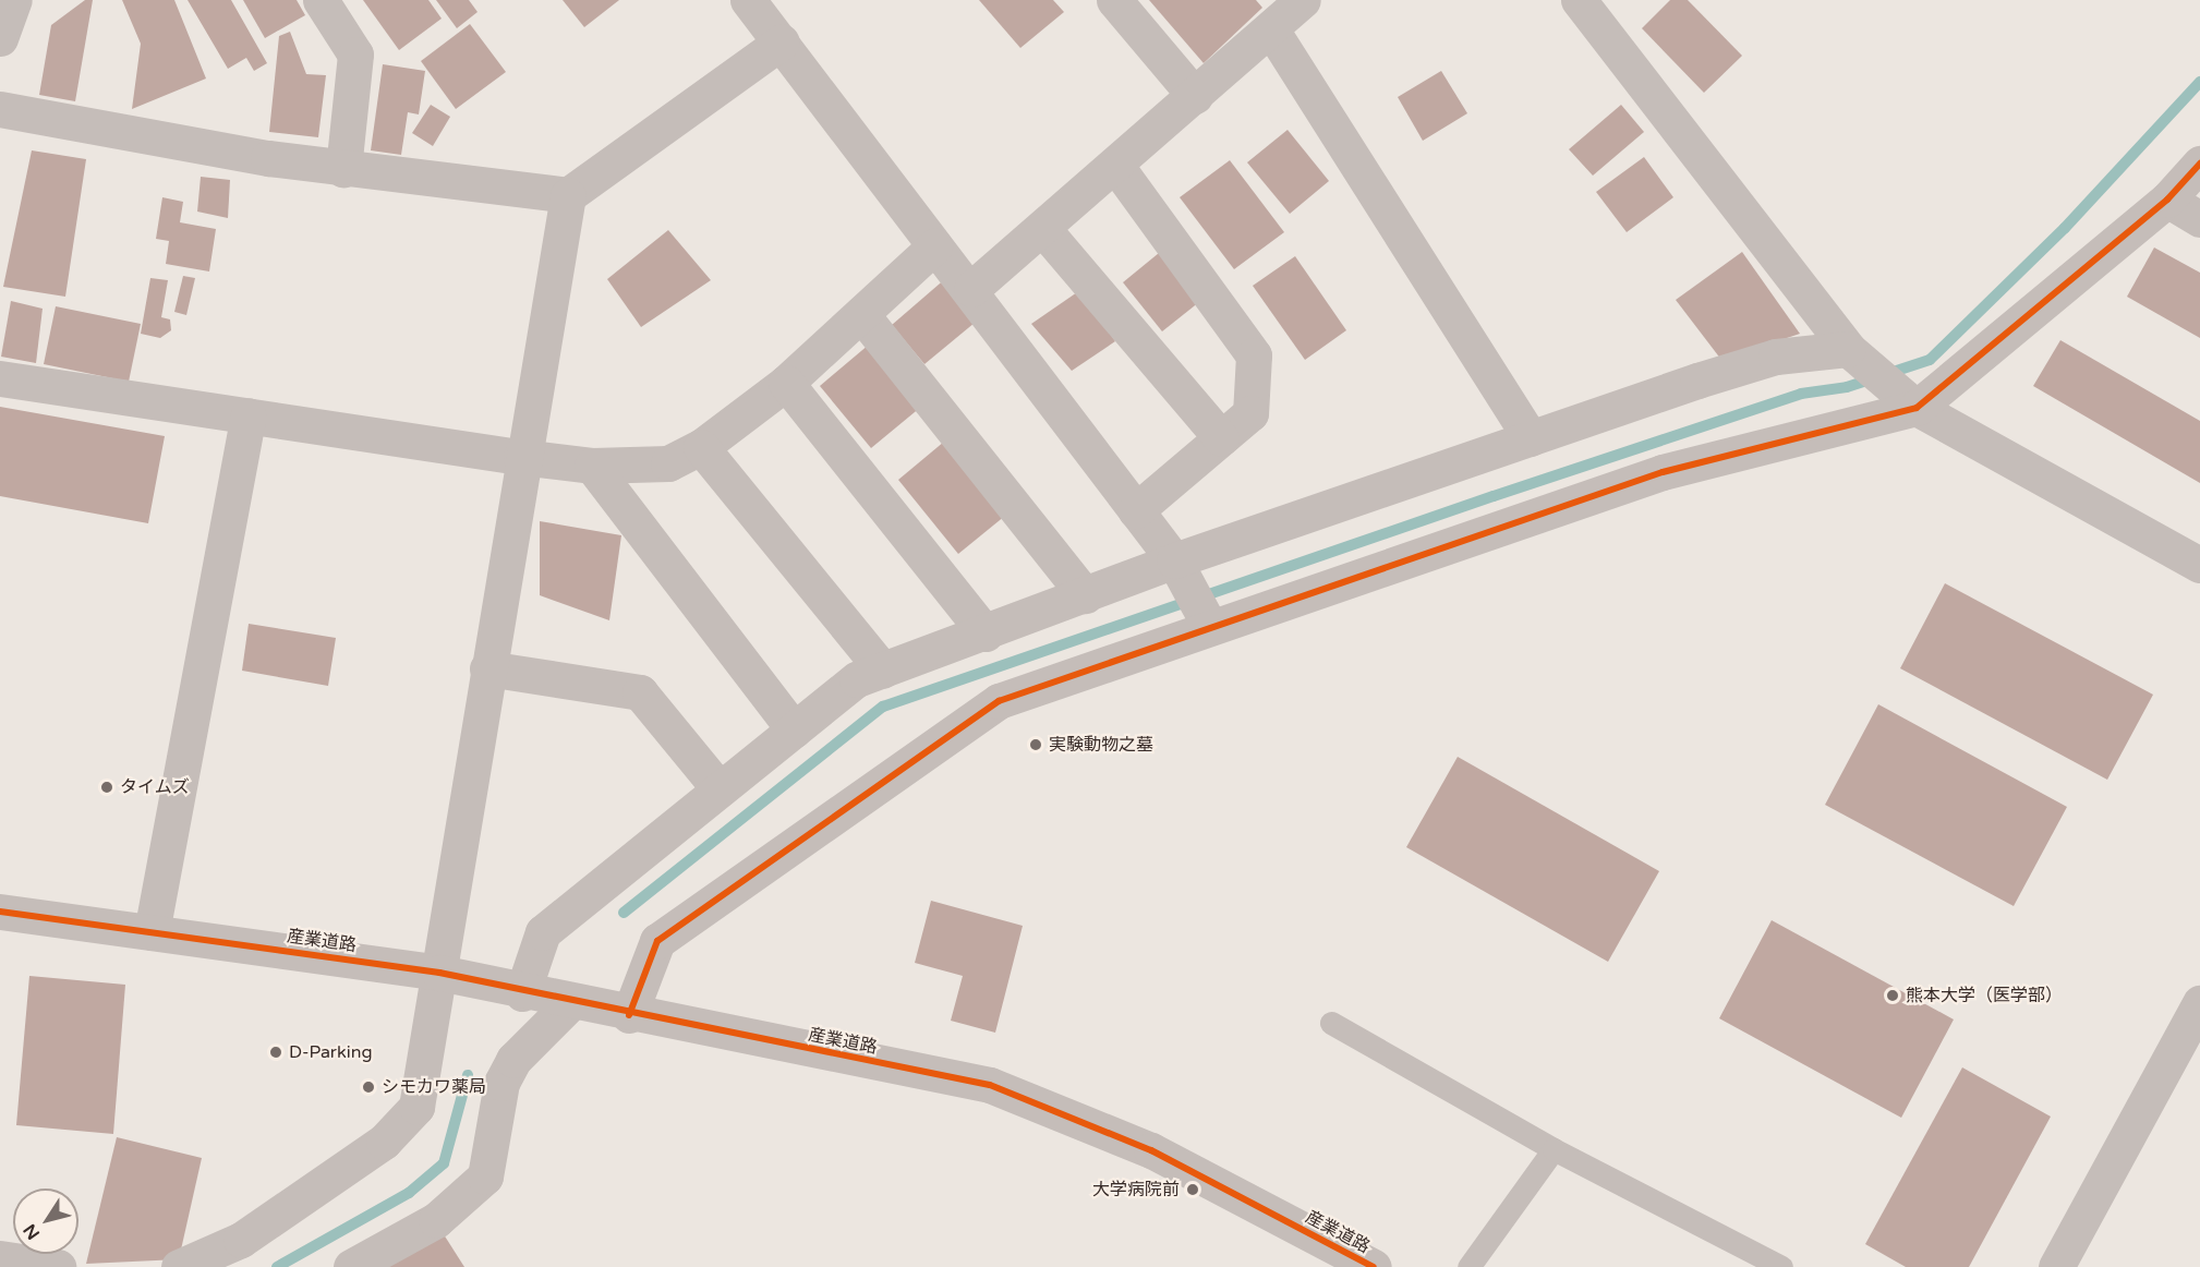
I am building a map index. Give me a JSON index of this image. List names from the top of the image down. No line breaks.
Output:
{"streets":{"street":["産業道路"]},"places":["実験動物之墓","タイムズ","熊本大学（医学部）","D-Parking","シモカワ薬局","大学病院前"],"north":"bottom left"}
